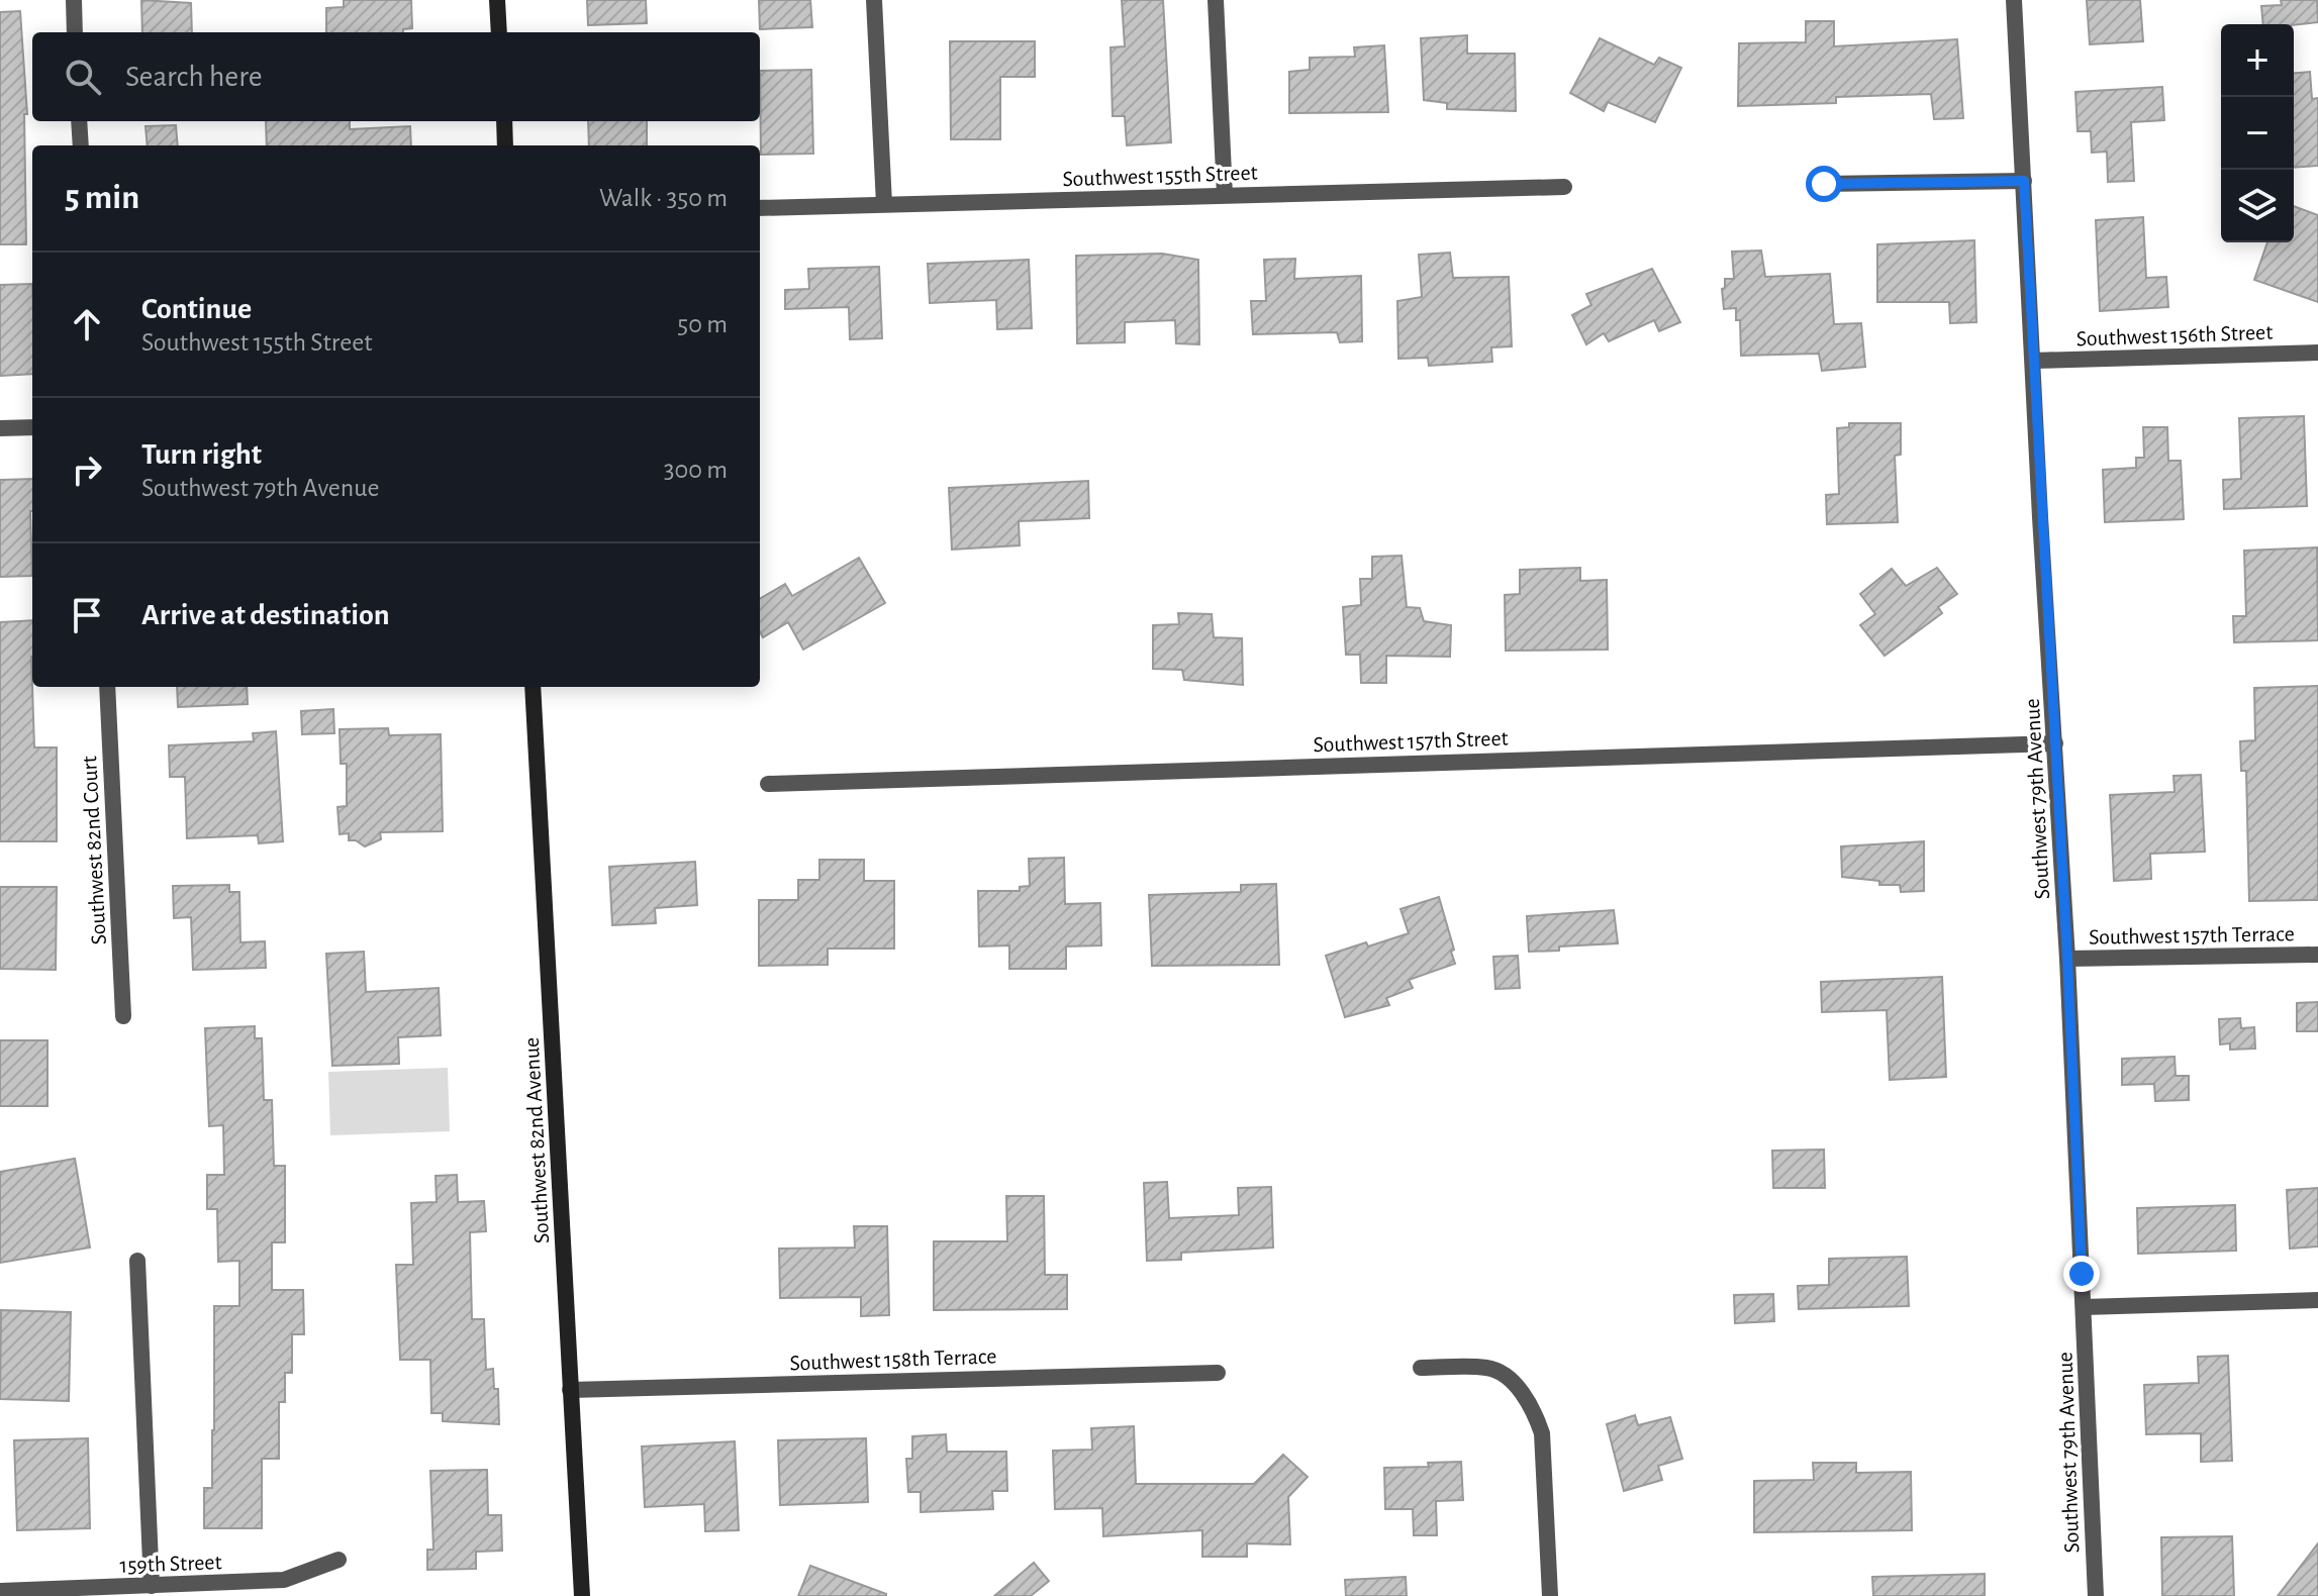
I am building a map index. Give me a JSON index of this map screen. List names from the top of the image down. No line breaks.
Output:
{"streets":{"street":["Southwest 155th Street","Southwest 156th Street","Southwest 157th Street","Southwest 79th Avenue","Southwest 82nd Court","Southwest 157th Terrace","Southwest 82nd Avenue","Southwest 158th Terrace","159th Street"]},"crossings":[["Southwest 156th Street","Southwest 79th Avenue"],["Southwest 157th Street","Southwest 79th Avenue"],["Southwest 79th Avenue","Southwest 157th Terrace"],["Southwest 82nd Avenue","Southwest 158th Terrace"]],"page":{"map_buttons":["+","−"],"search":"Search here","heading":["5 min","Walk · 350 m"],"list":[["Continue","Southwest 155th Street","50 m"],["Turn right","Southwest 79th Avenue","300 m"],"Arrive at destination"]}}
